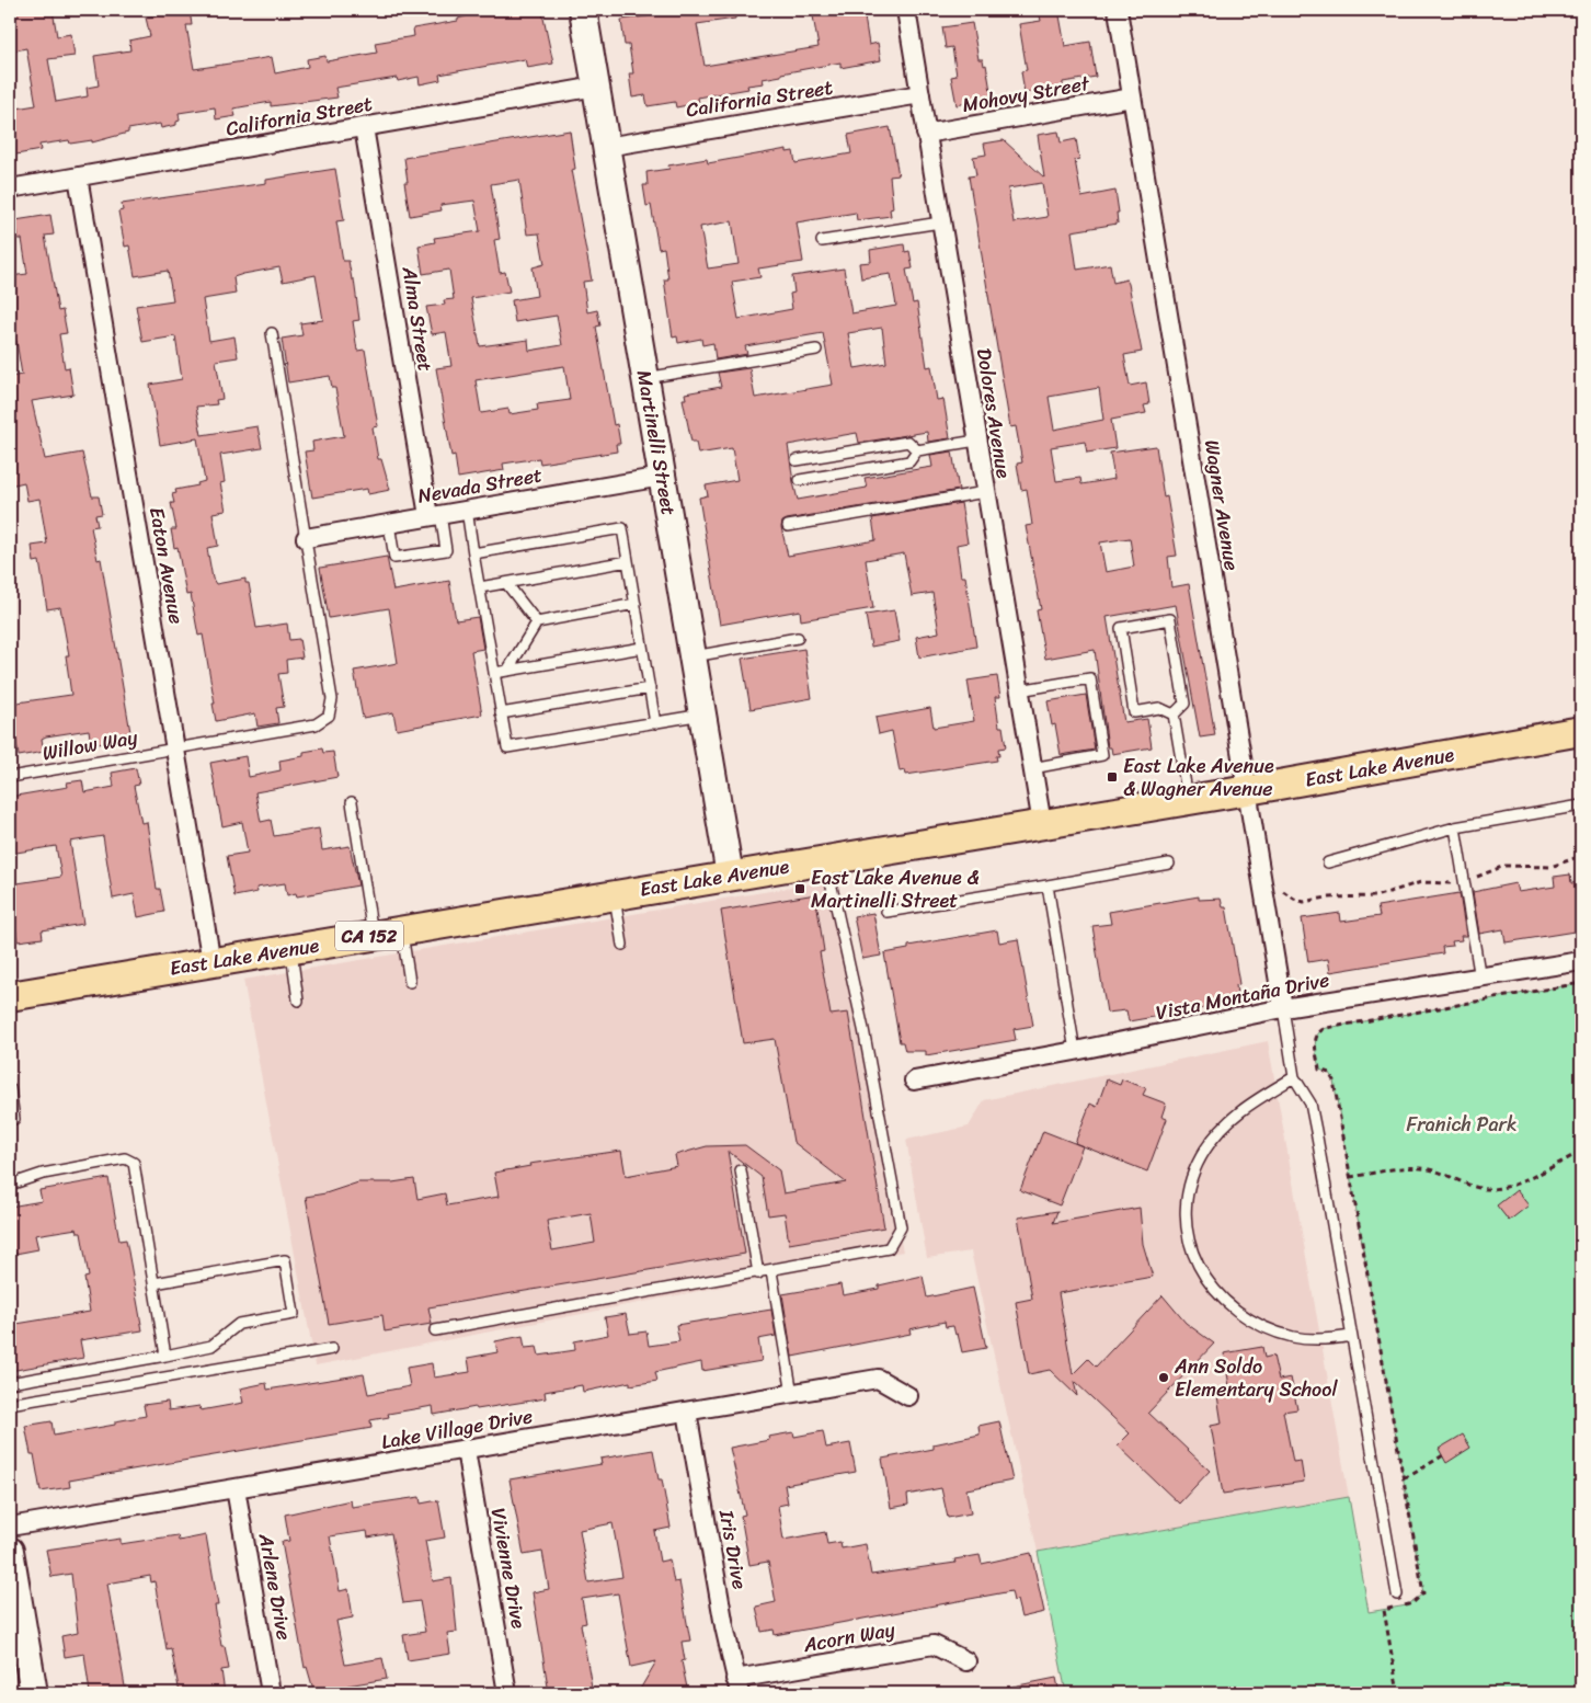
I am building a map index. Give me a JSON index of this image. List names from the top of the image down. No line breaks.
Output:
{"streets":{"main road":["East Lake Avenue","CA 152"],"street":["Mohovy Street","California Street","Alma Street","Dolores Avenue","Martinelli Street","Nevada Street","Wagner Avenue","Eaton Avenue","Vista Montaña Drive","Lake Village Drive","Iris Drive","Vivienne Drive","Arlene Drive","Acorn Way"],"lane":["Willow Way"]},"crossings":[["Mohovy Street","Dolores Avenue"],["Mohovy Street","Wagner Avenue"],["California Street","Alma Street"],["California Street","Dolores Avenue"],["California Street","Martinelli Street"],["California Street","Eaton Avenue"],["Alma Street","Nevada Street"],["Dolores Avenue","East Lake Avenue"],["Martinelli Street","Nevada Street"],["Martinelli Street","East Lake Avenue"],["Nevada Street","Willow Way"],["Wagner Avenue","East Lake Avenue"],["Wagner Avenue","Vista Montaña Drive"],["Eaton Avenue","Willow Way"],["Eaton Avenue","East Lake Avenue"],["Lake Village Drive","Iris Drive"],["Lake Village Drive","Vivienne Drive"],["Lake Village Drive","Arlene Drive"],["Iris Drive","Acorn Way"]],"parks":["Franich Park"],"places":{"transit":["East Lake Avenue & Wagner Avenue","East Lake Avenue & Martinelli Street"],"other":["Ann Soldo Elementary School"]}}
